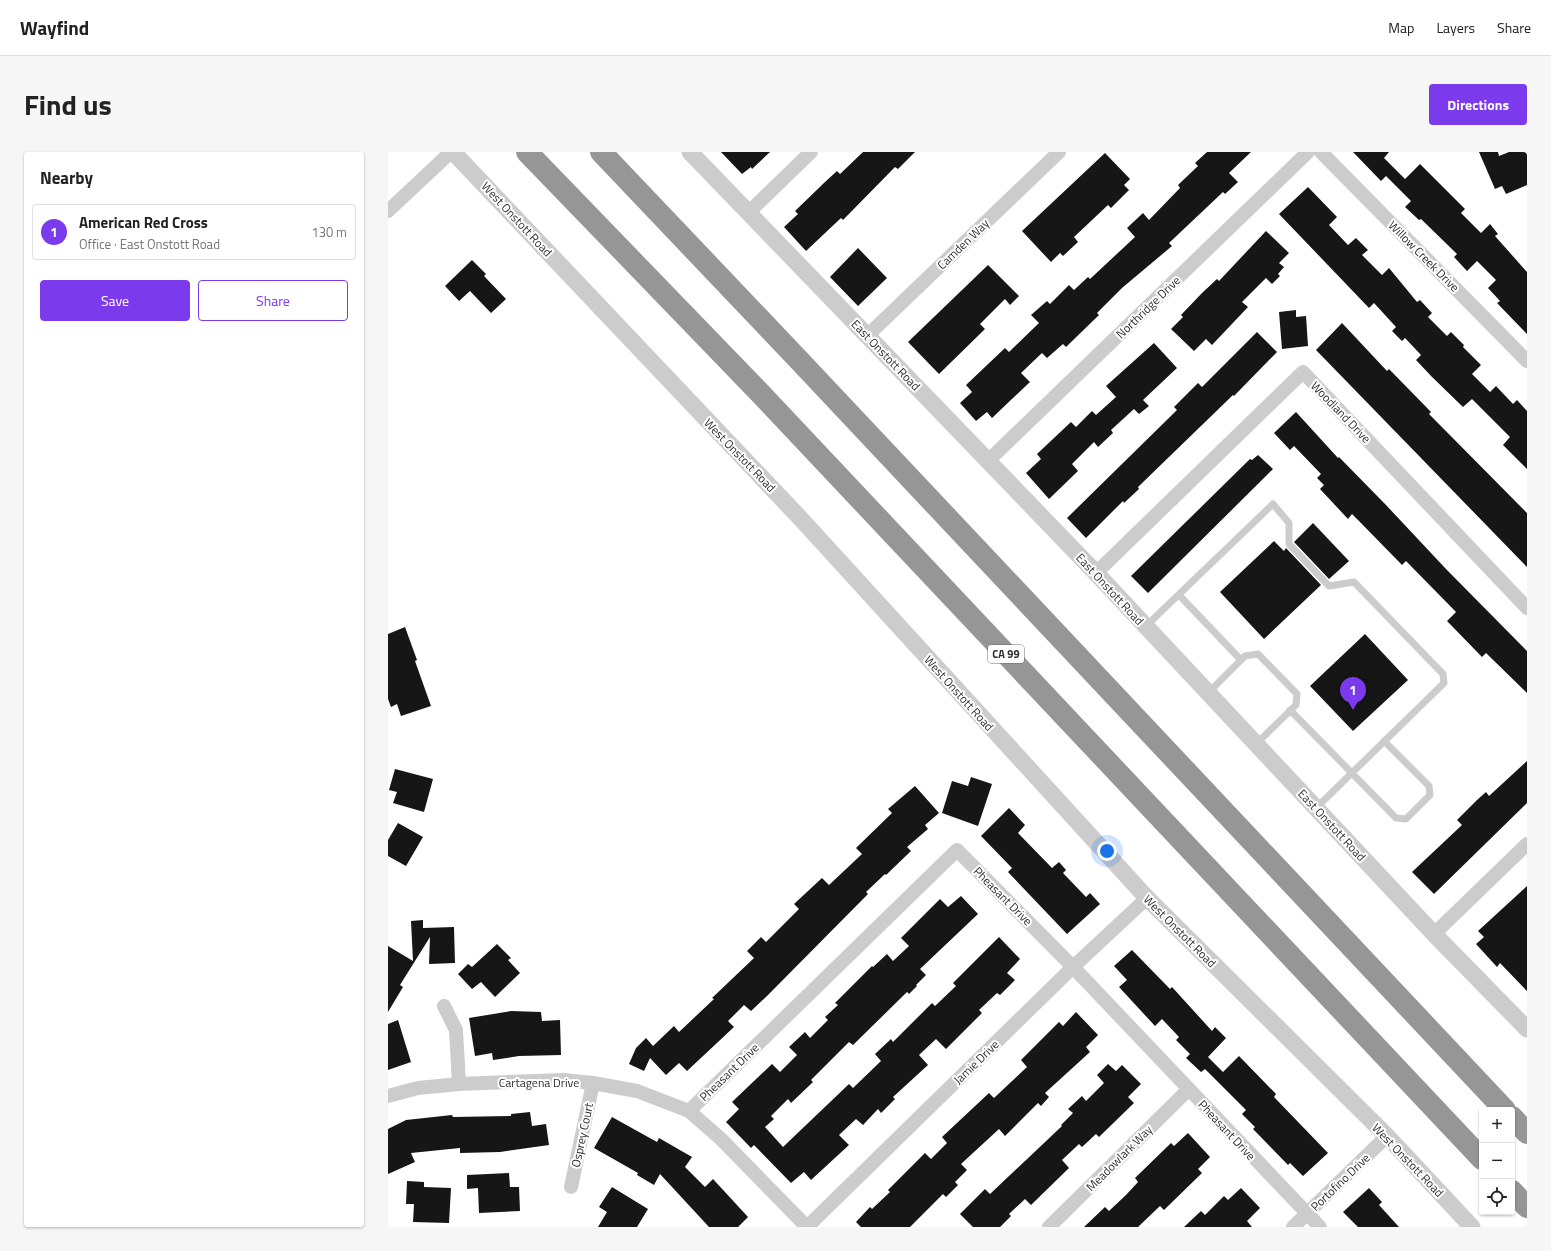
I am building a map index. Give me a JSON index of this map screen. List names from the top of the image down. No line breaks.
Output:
{"streets":{"highway":["CA 99"],"street":["West Onstott Road","Camden Way","Willow Creek Drive","Northridge Drive","East Onstott Road","Woodland Drive","Pheasant Drive","Jamie Drive","Cartagena Drive","Osprey Court","Meadowlark Way","Portofino Drive"]},"crossings":[["West Onstott Road","Jamie Drive"],["West Onstott Road","Portofino Drive"],["Camden Way","East Onstott Road"],["Northridge Drive","East Onstott Road"],["East Onstott Road","Woodland Drive"],["Pheasant Drive","Jamie Drive"],["Pheasant Drive","Cartagena Drive"],["Pheasant Drive","Meadowlark Way"],["Pheasant Drive","Portofino Drive"],["Jamie Drive","Cartagena Drive"],["Cartagena Drive","Osprey Court"]],"page":{"header":"Wayfind","nav":["Map","Layers","Share"],"title":"Find us","buttons":["Directions",["Save","Share"]],"heading":"Nearby","list":[{"mark":"1","name":"American Red Cross","note":"Office · East Onstott Road","value":"130 m"}],"pins":"1","map_buttons":["+","−"]}}
